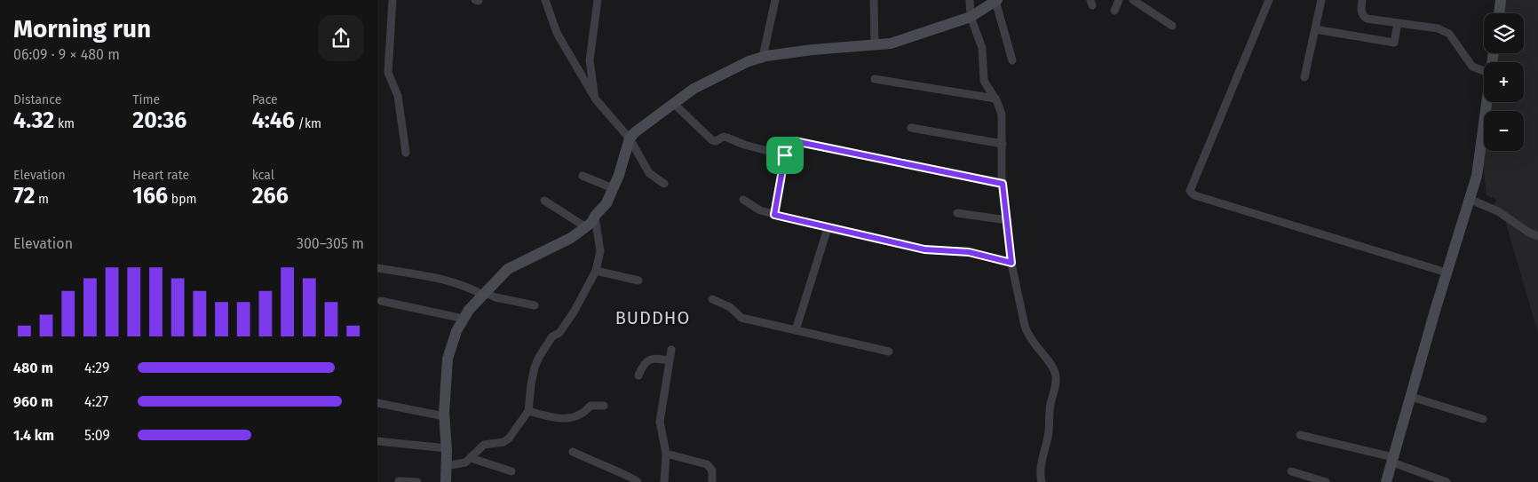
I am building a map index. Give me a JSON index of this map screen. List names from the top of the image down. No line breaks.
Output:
{"districts":["BUDDHO"],"page":{"heading":["Morning run","06:09 · 9 × 480 m"],"map_buttons":["+","−"],"stats":[["Distance","4.32 km"],["Time","20:36"],["Pace","4:46 /km"],["Elevation","72 m"],["Heart rate","166 bpm"],["kcal","266"]],"chart":["Elevation","300–305 m"],"list":[{"name":"480 m","note":"4:29"},{"name":"960 m","note":"4:27"},{"name":"1.4 km","note":"5:09"}]}}
